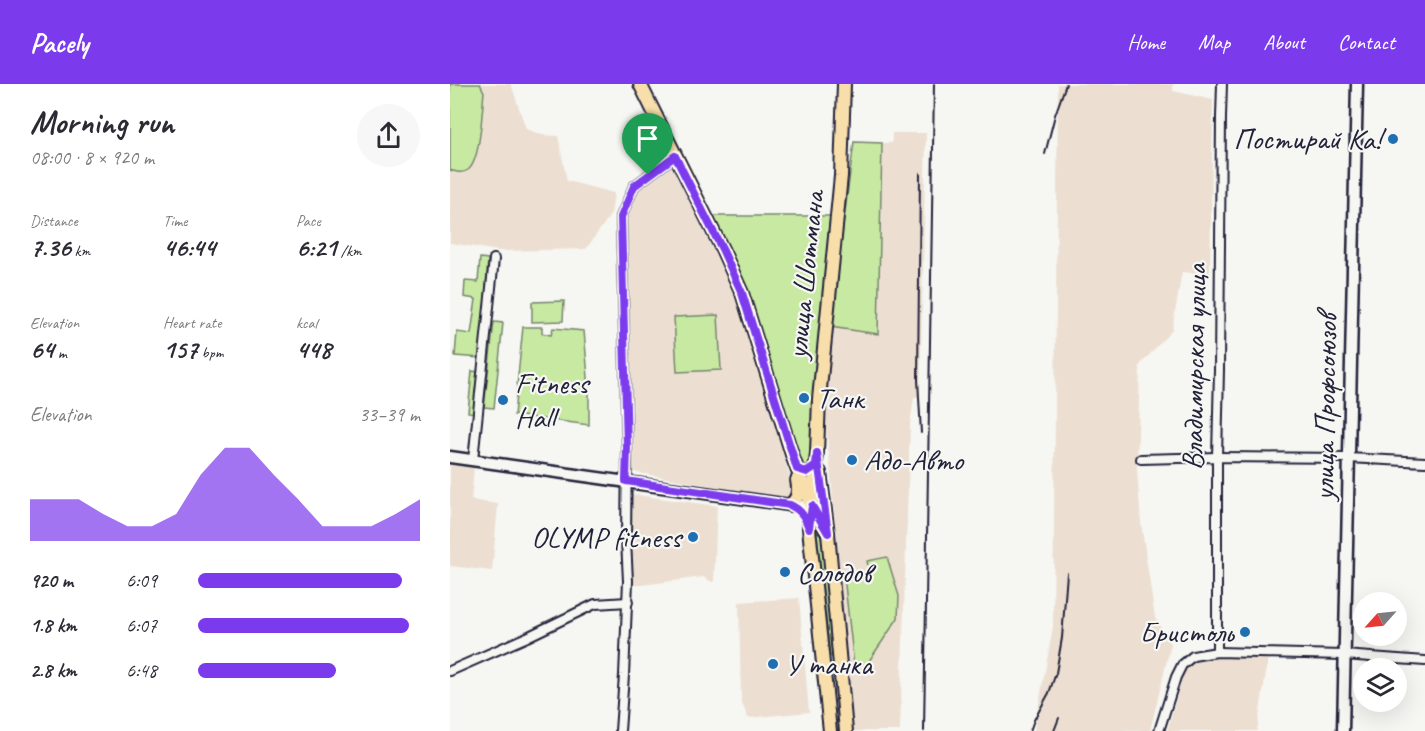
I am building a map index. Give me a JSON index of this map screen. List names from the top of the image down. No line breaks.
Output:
{"streets":{"main road":["улица Шотмана","улица Профсоюзов"],"street":["Владимирская улица"]},"places":["Постирай Ка!","Танк","Fitness Hall","Адо-Авто","OLYMP fitness","Солодов","Бристоль","У танка"],"north":"bottom left","page":{"header":"Pacely","nav":["Home","Map","About","Contact"],"heading":["Morning run","08:00 · 8 × 920 m"],"stats":[["Distance","7.36 km"],["Time","46:44"],["Pace","6:21 /km"],["Elevation","64 m"],["Heart rate","157 bpm"],["kcal","448"]],"chart":["Elevation","33–39 m"],"list":[{"name":"920 m","note":"6:09"},{"name":"1.8 km","note":"6:07"},{"name":"2.8 km","note":"6:48"}]}}
